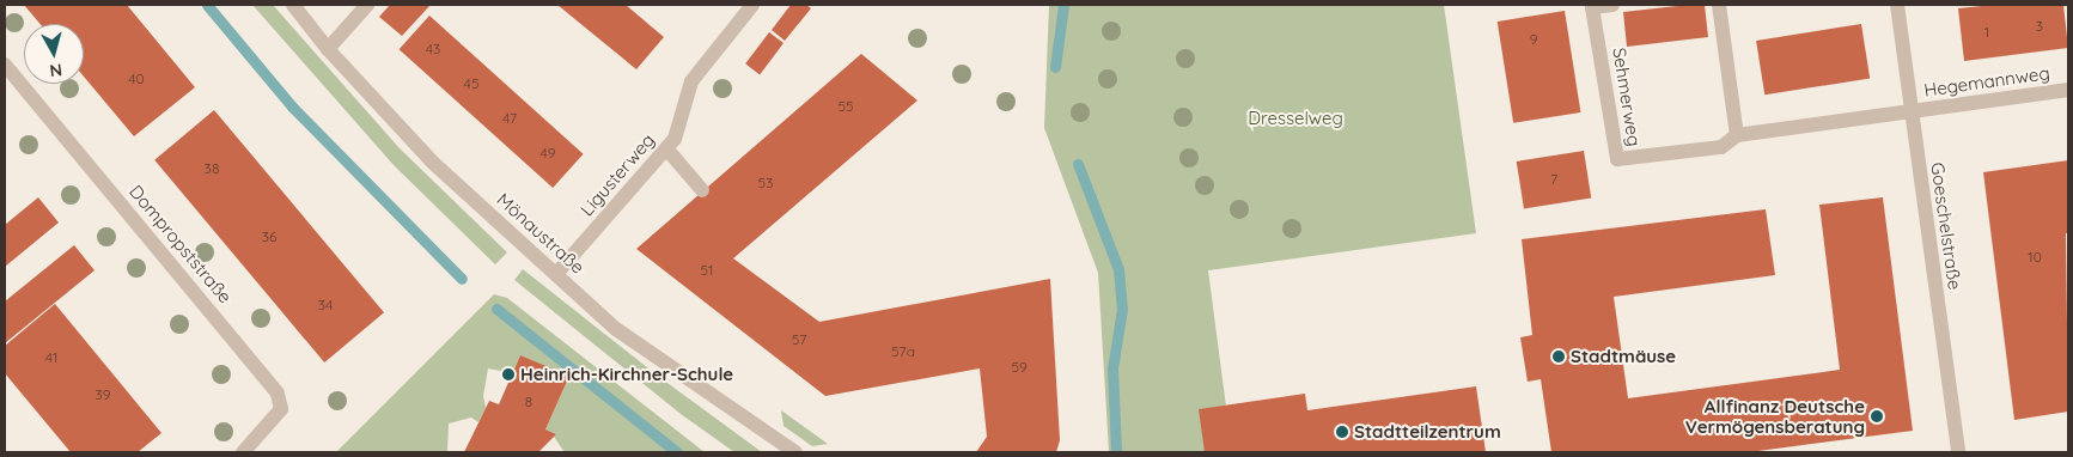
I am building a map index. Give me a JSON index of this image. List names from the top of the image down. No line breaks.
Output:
{"streets":{"street":["Hegemannweg","Sehmerweg","Ligusterweg","Goeschelstraße","Mönaustraße","Dompropststraße"]},"crossings":[["Hegemannweg","Sehmerweg"],["Hegemannweg","Goeschelstraße"],["Sehmerweg","Goeschelstraße"],["Ligusterweg","Mönaustraße"]],"parks":["Dresselweg"],"places":["Stadtmäuse","Heinrich-Kirchner-Schule","Allfinanz Deutsche Vermögensberatung","Stadtteilzentrum"],"house_numbers":["3","1","9","43","40","45","55","47","49","38","7","53","36","10","51","34","57","57a","41","59","39","8"],"north":"bottom"}
